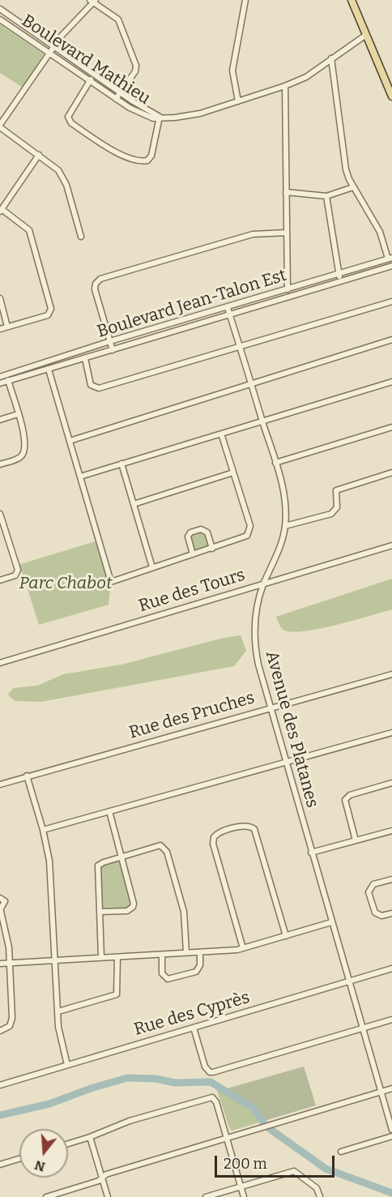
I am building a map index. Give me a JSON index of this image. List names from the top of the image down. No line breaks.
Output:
{"streets":{"street":["Boulevard Mathieu","Boulevard Jean-Talon Est","Rue des Tours","Rue des Pruches","Avenue des Platanes","Rue des Cyprès"]},"crossings":[["Boulevard Jean-Talon Est","Avenue des Platanes"],["Rue des Tours","Avenue des Platanes"],["Rue des Pruches","Avenue des Platanes"],["Avenue des Platanes","Rue des Cyprès"]],"parks":["Parc Chabot"],"scale_bar":"200 m","north":"bottom"}
